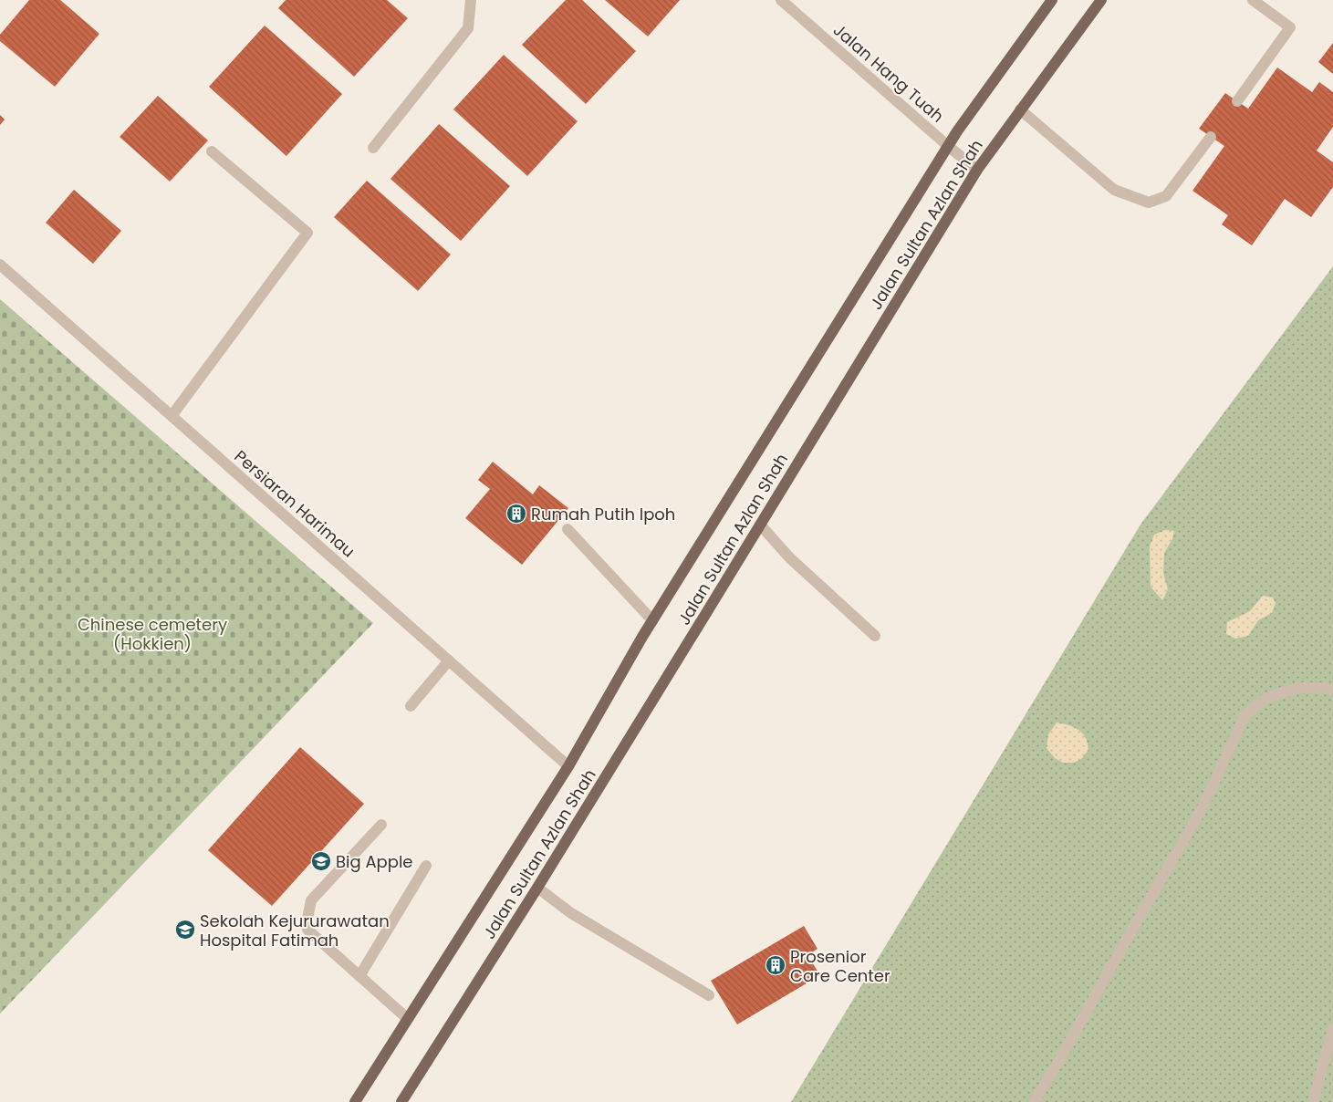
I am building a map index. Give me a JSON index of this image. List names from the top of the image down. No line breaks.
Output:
{"streets":{"main road":["Jalan Sultan Azlan Shah"],"street":["Jalan Hang Tuah","Persiaran Harimau"]},"crossings":[["Jalan Hang Tuah","Jalan Sultan Azlan Shah"],["Jalan Sultan Azlan Shah","Persiaran Harimau"]],"parks":["Chinese cemetery (Hokkien)"],"places":{"building":["Rumah Putih Ipoh","Prosenior Care Center"],"school or university":["Big Apple","Sekolah Kejururawatan Hospital Fatimah"]}}
